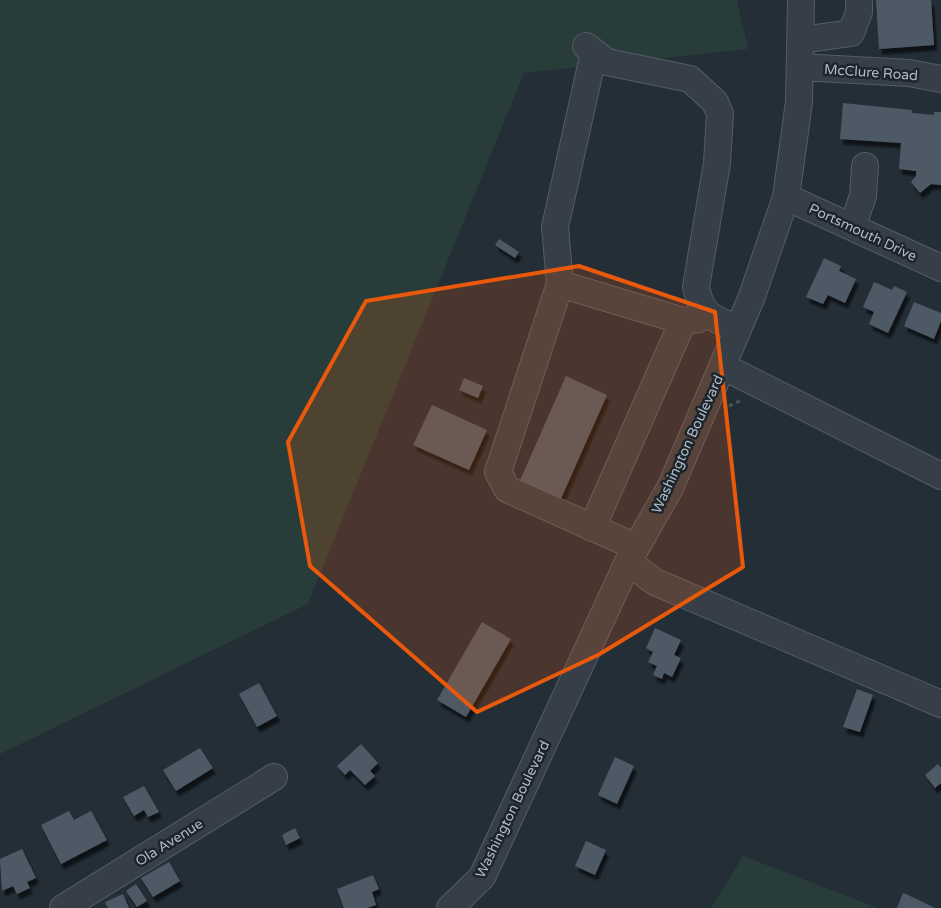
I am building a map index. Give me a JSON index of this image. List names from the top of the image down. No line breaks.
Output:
{"streets":{"street":["McClure Road","Portsmouth Drive","Washington Boulevard","Ola Avenue"]},"crossings":[["McClure Road","Washington Boulevard"],["Portsmouth Drive","Washington Boulevard"]]}
